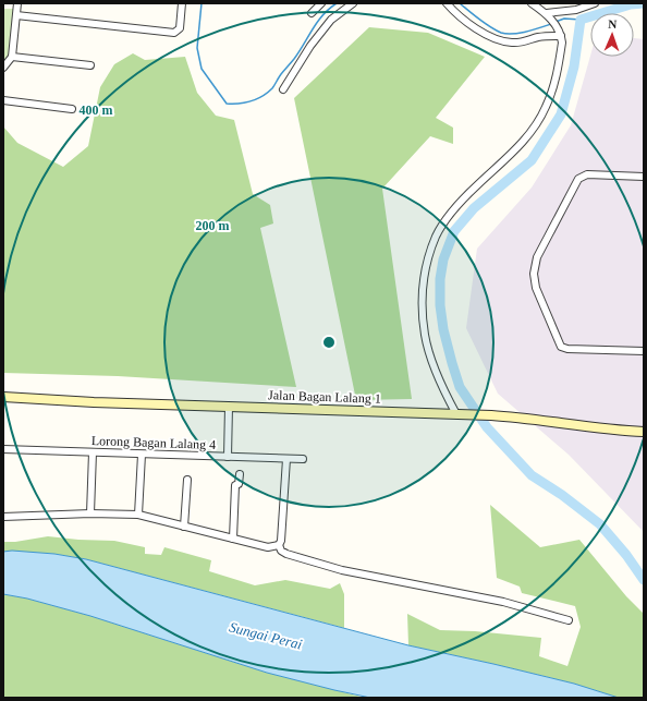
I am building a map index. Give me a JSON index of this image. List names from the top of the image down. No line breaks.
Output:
{"streets":{"main road":["Jalan Bagan Lalang 1"],"street":["Lorong Bagan Lalang 4"]},"water":["Sungai Perai"],"north":"top","rings":["400 m","200 m"]}
